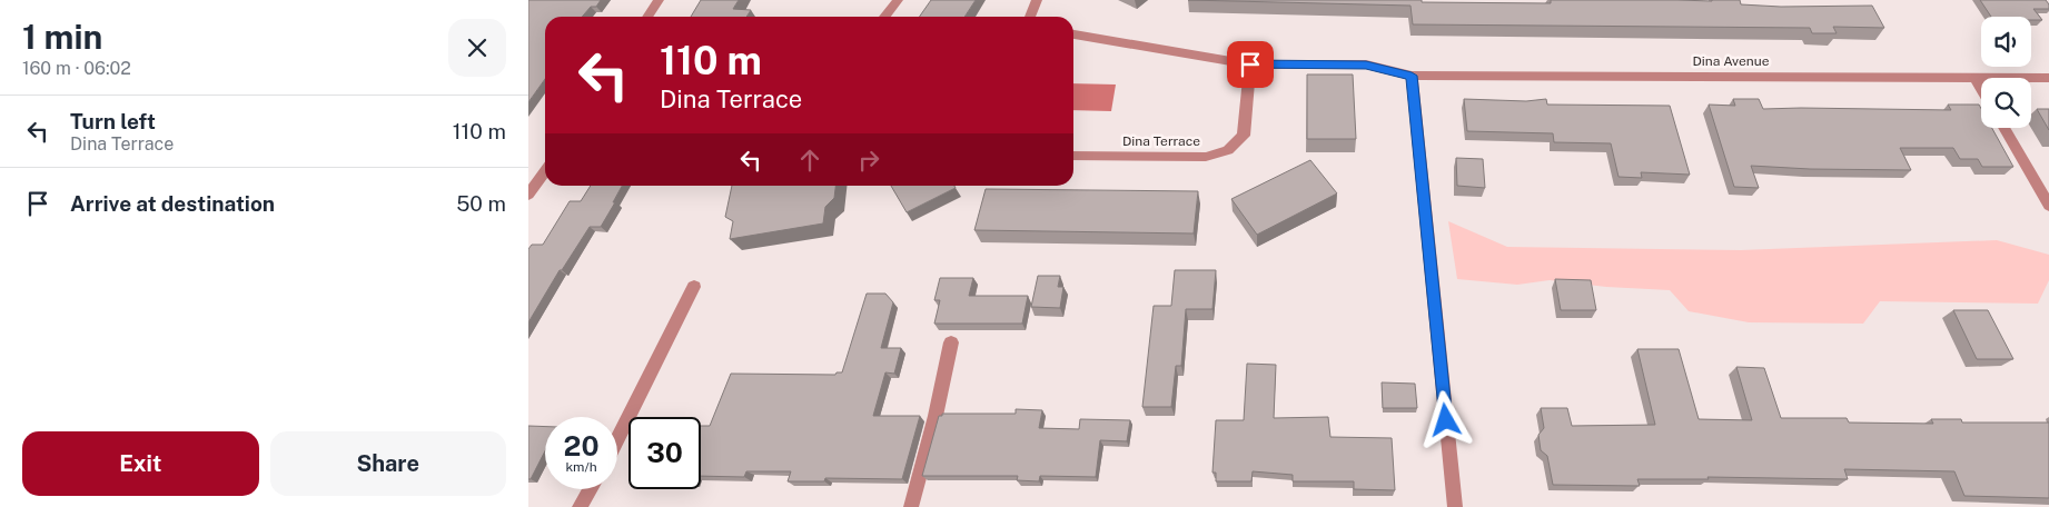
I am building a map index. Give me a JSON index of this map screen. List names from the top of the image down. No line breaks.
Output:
{"streets":{"street":["Dina Avenue","Dina Terrace"]},"page":{"heading":["1 min","160 m · 06:02"],"turn":["110 m","Dina Terrace"],"list":[{"name":"Turn left","note":"Dina Terrace","value":"110 m"},{"name":"Arrive at destination","value":"50 m"}],"speed":"20 km/h","limit":"30","buttons":["Exit","Share"]}}
